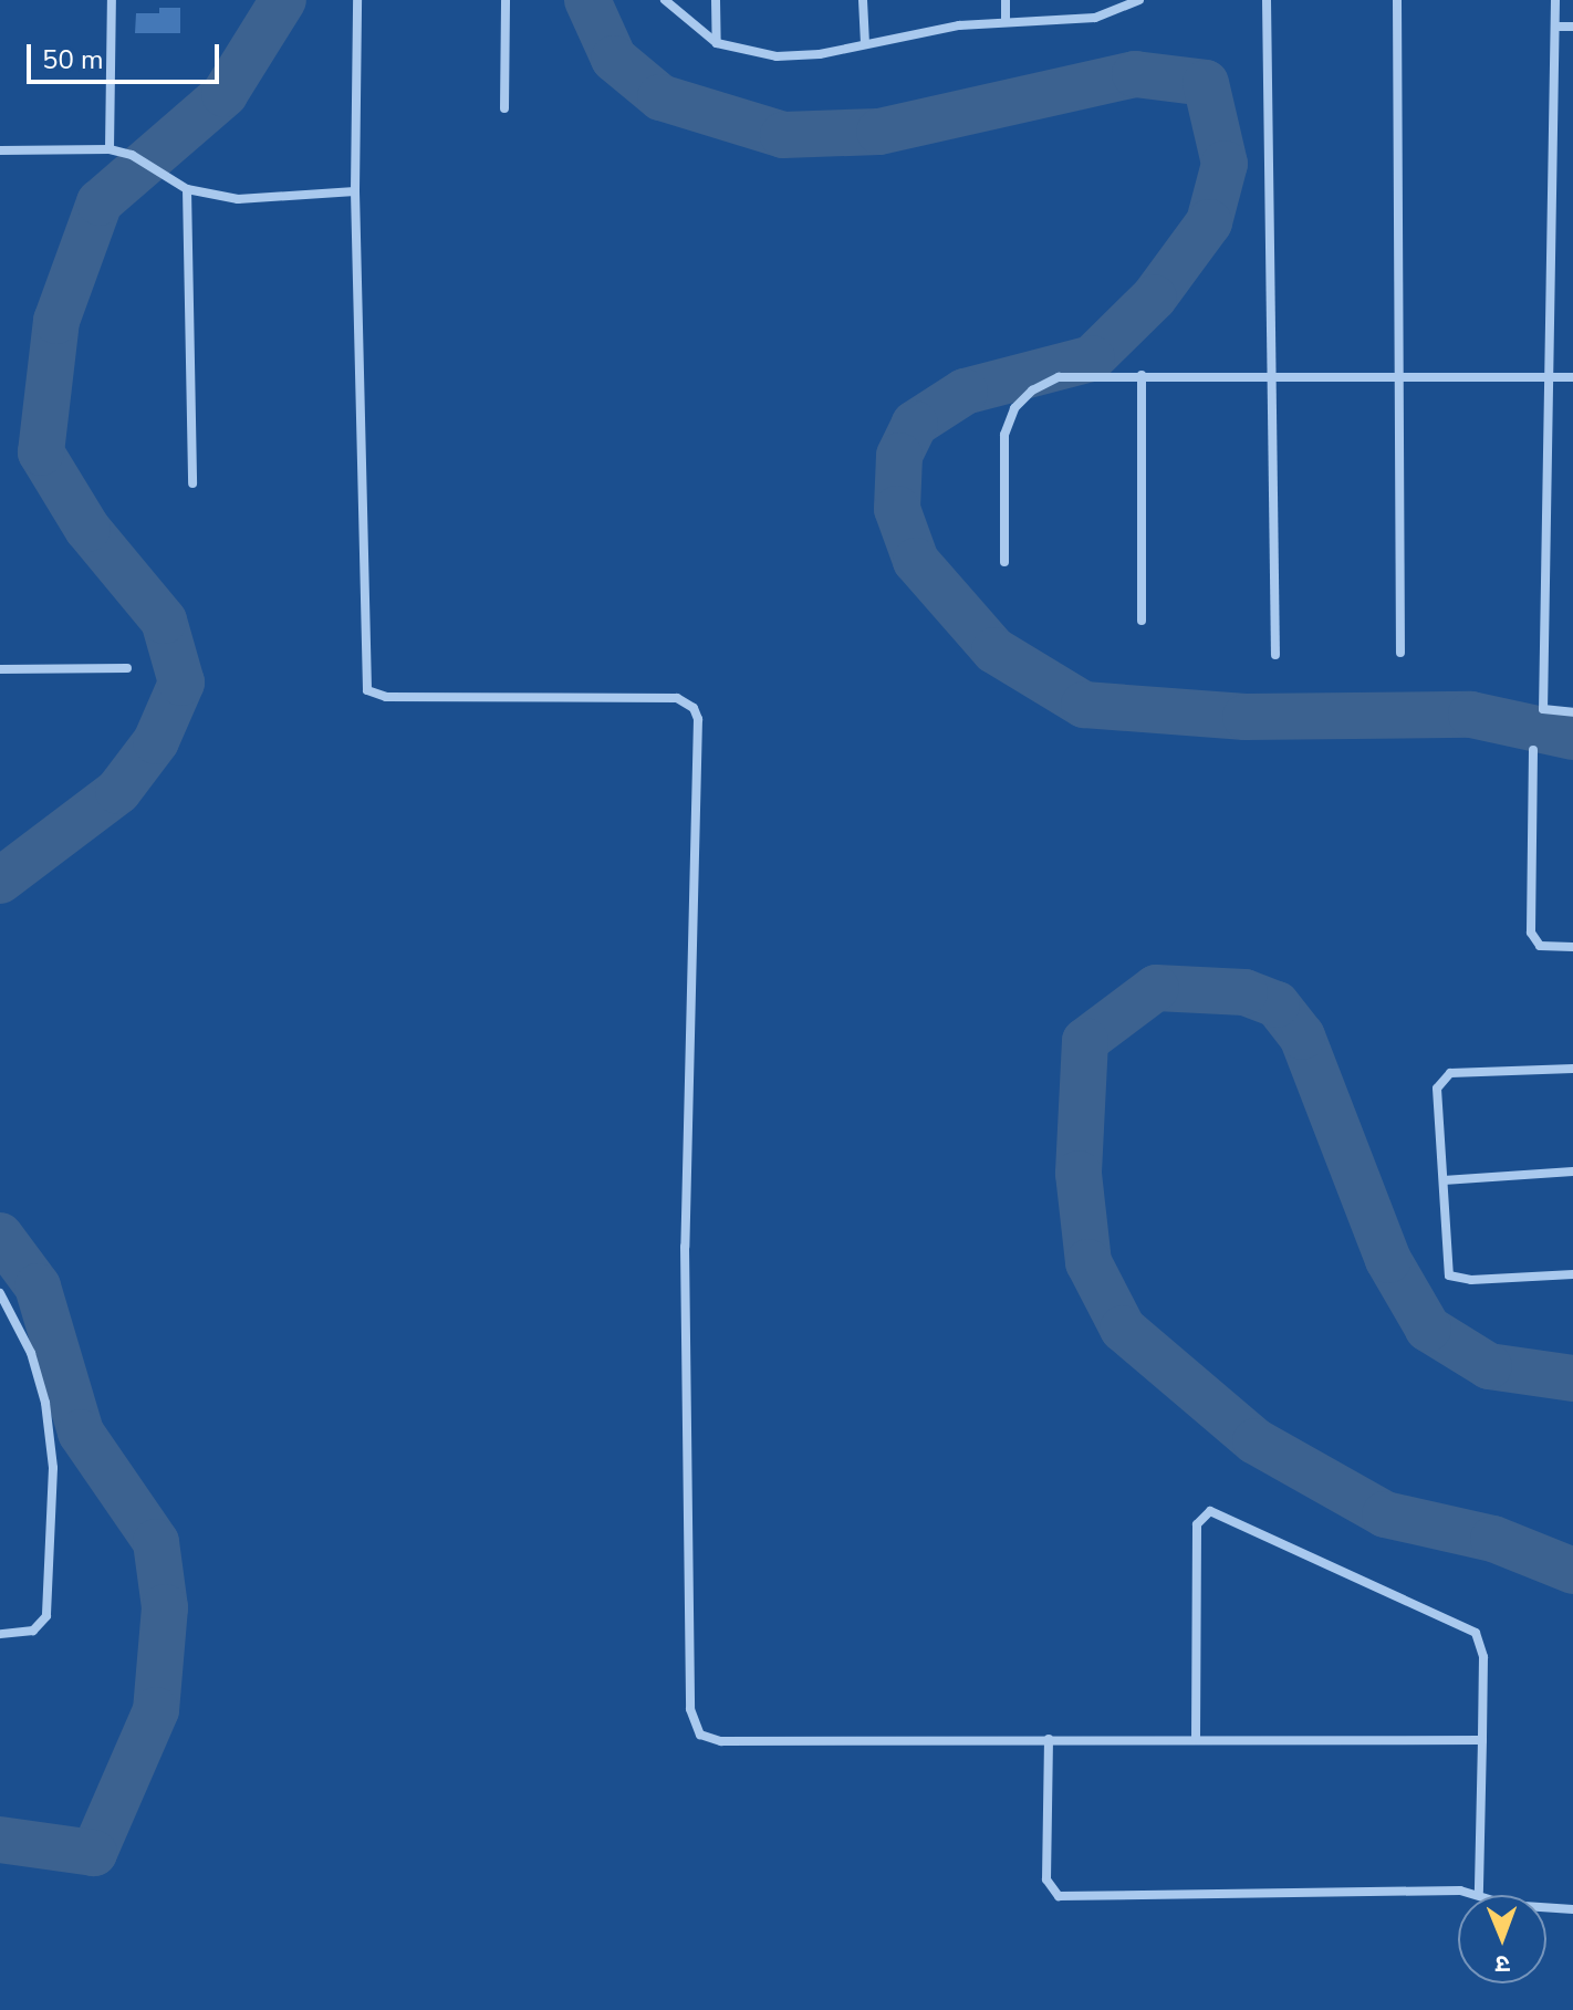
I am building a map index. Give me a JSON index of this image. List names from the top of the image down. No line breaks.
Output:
{"scale_bar":"50 m","north":"bottom"}
